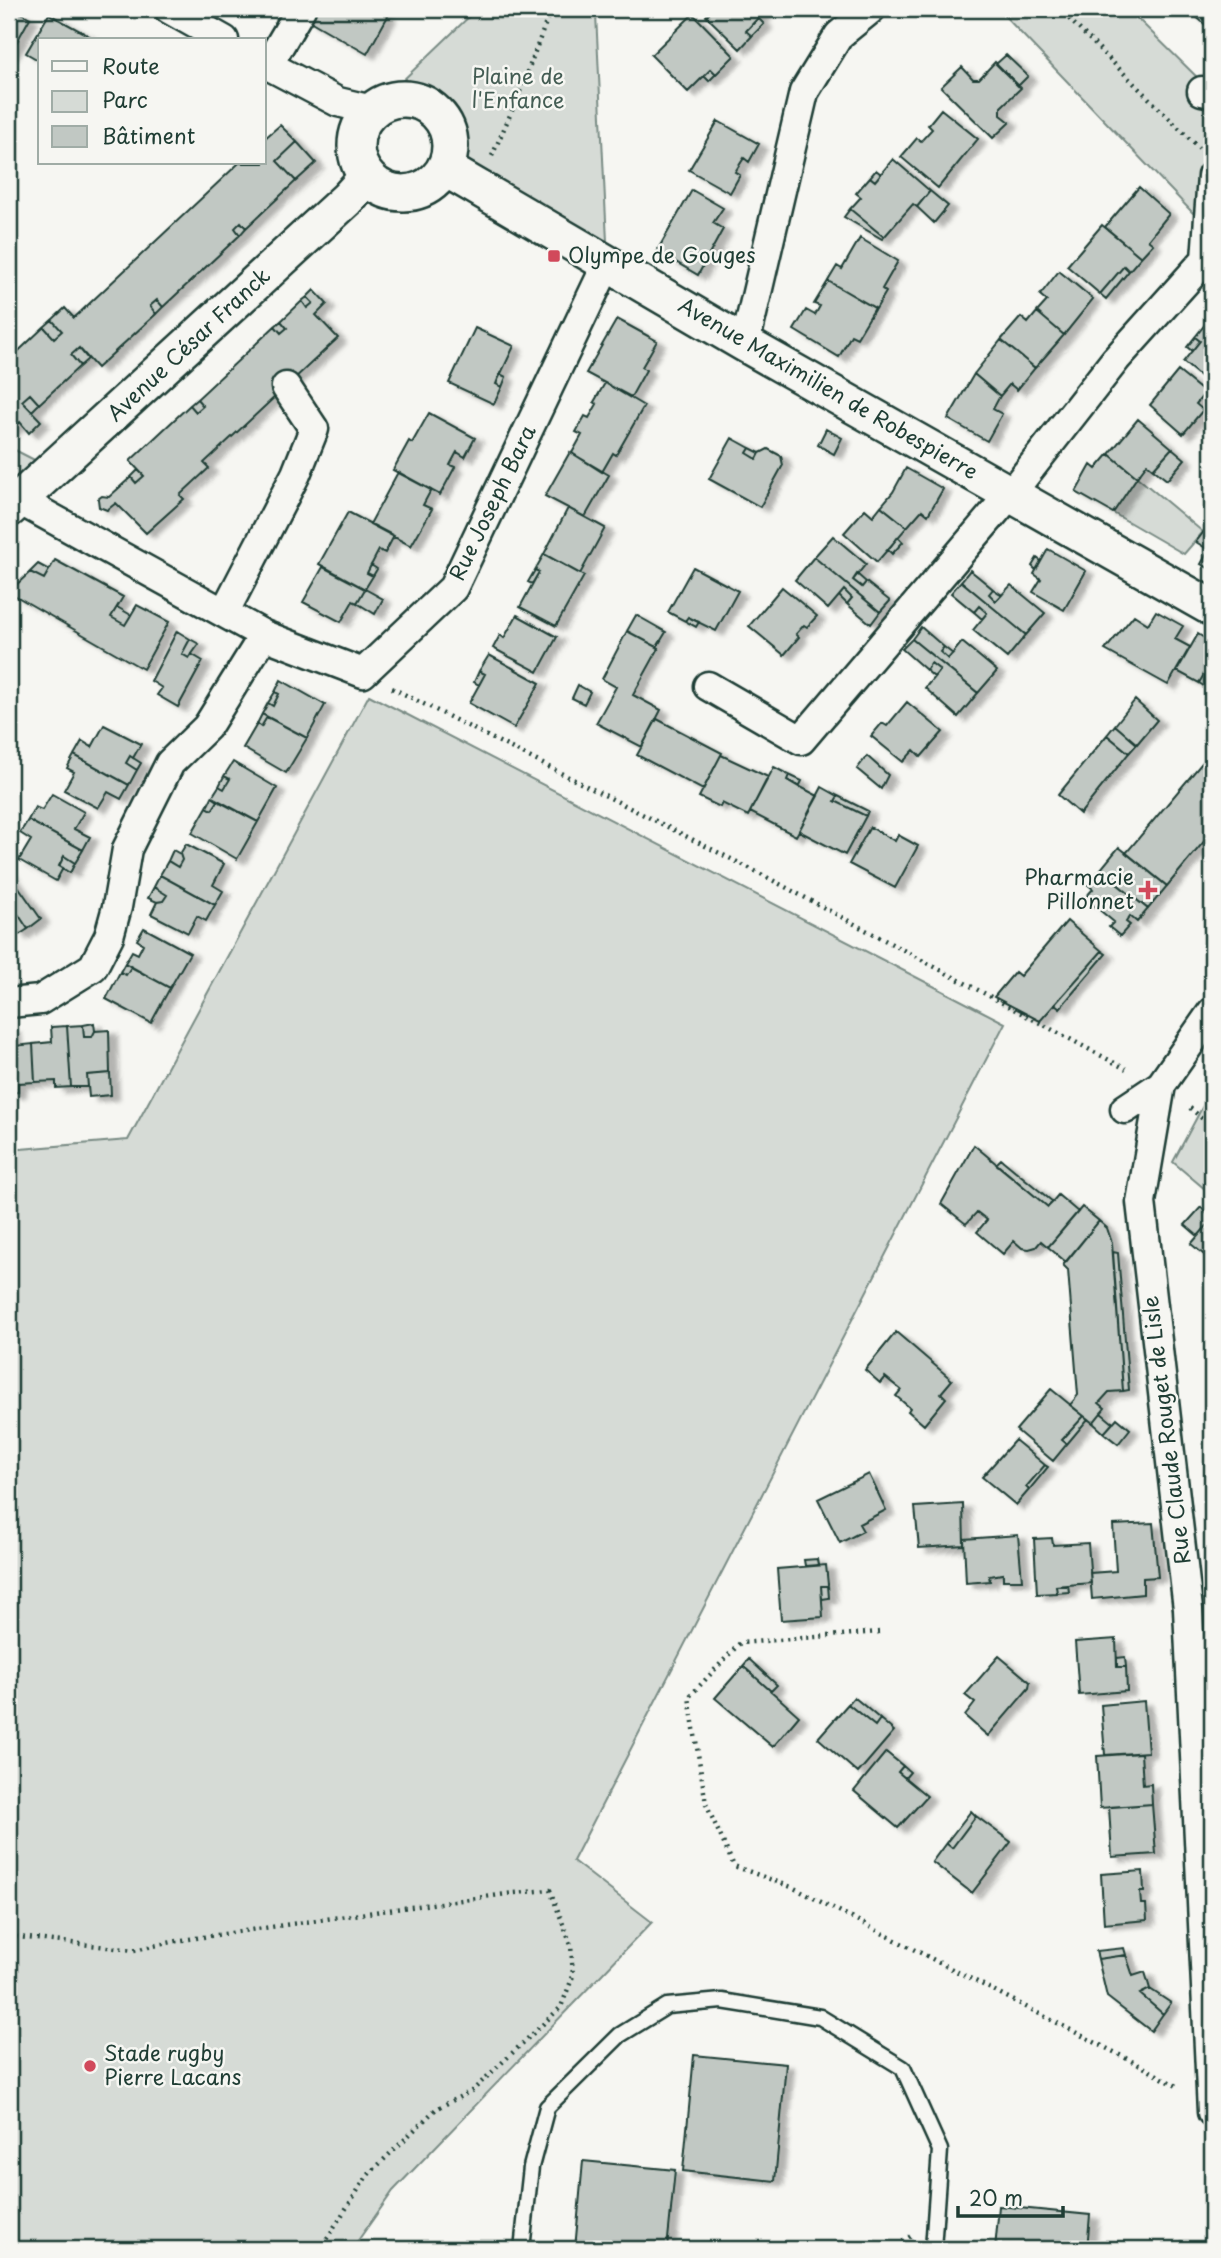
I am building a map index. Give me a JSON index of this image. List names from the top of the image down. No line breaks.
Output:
{"streets":{"street":["Avenue César Franck","Avenue Maximilien de Robespierre","Rue Joseph Bara","Rue Claude Rouget de Lisle"]},"crossings":[["Avenue César Franck","Avenue Maximilien de Robespierre"],["Avenue Maximilien de Robespierre","Rue Joseph Bara"]],"parks":["Plaine de l'Enfance"],"places":{"transit":["Olympe de Gouges"],"health":["Pharmacie Pillonnet"],"other":["Stade rugby Pierre Lacans"]},"legend":["Route","Parc","Bâtiment"],"scale_bar":"20 m"}
